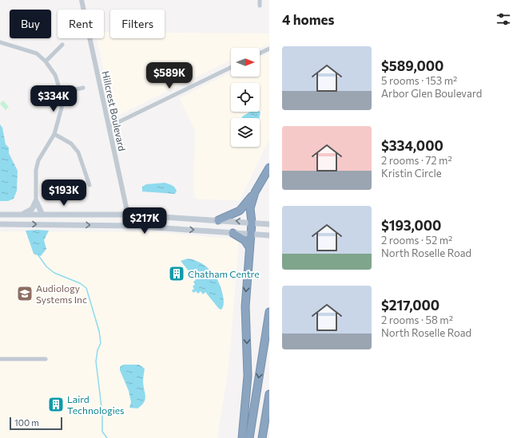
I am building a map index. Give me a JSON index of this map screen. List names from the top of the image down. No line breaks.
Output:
{"streets":{"street":["Hillcrest Boulevard"]},"places":{"building":["Chatham Centre","Laird Technologies"],"school or university":["Audiology Systems Inc"]},"scale_bar":"100 m","north":"right","page":{"heading":"4 homes","chip":["Buy","Rent","Filters"],"list":[{"name":"$589,000","note":"5 rooms · 153 m² · Arbor Glen Boulevard"},{"name":"$334,000","note":"2 rooms · 72 m² · Kristin Circle"},{"name":"$193,000","note":"2 rooms · 52 m² · North Roselle Road"},{"name":"$217,000","note":"2 rooms · 58 m² · North Roselle Road"}],"price":["$589K","$334K","$193K","$217K"],"scale":"100 m"}}
